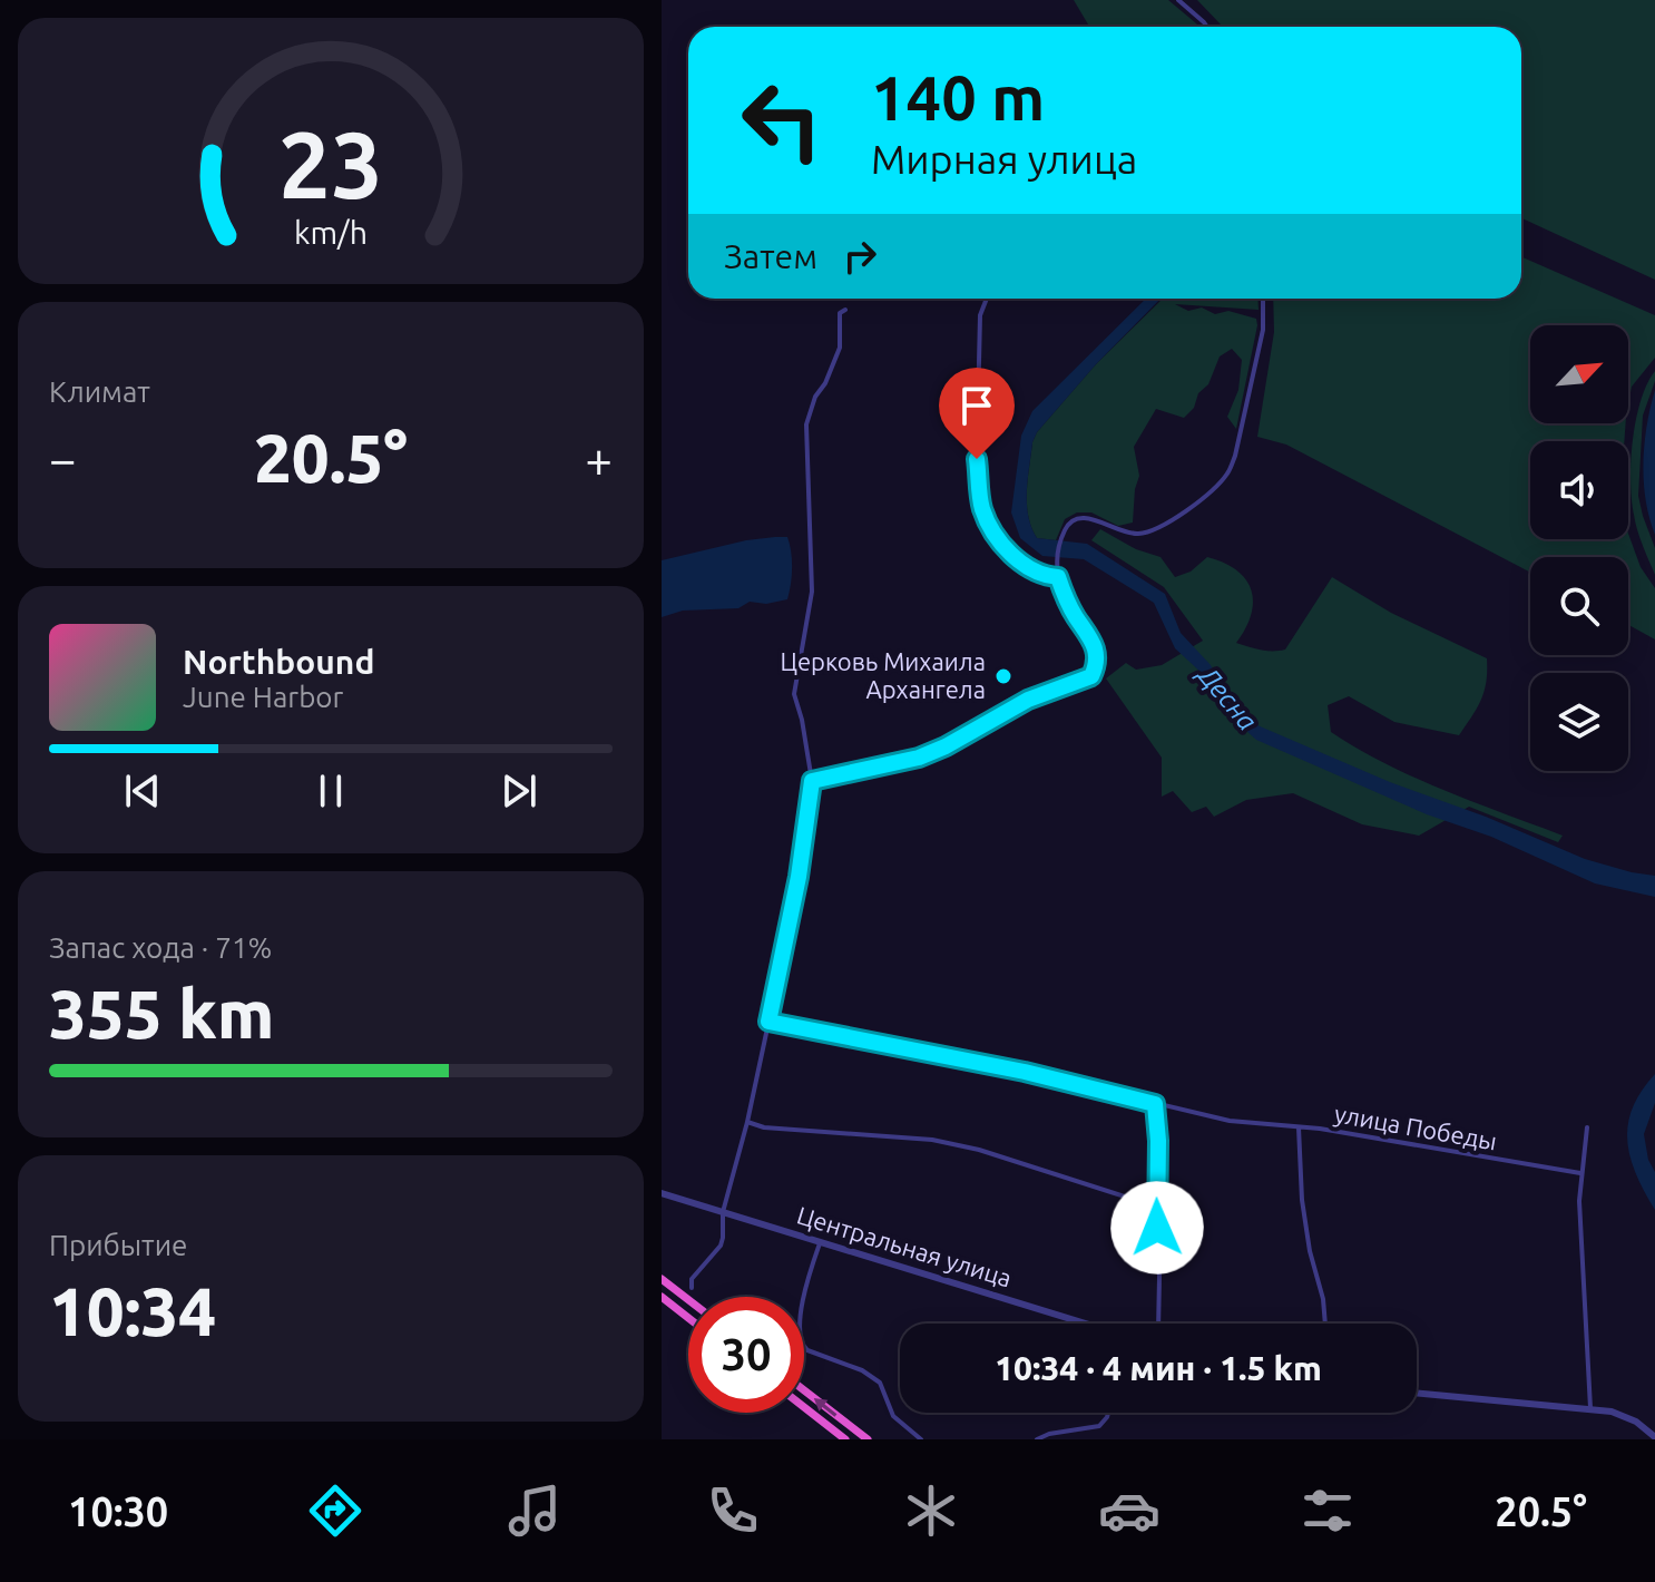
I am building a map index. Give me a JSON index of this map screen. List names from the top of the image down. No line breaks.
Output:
{"streets":{"street":["улица Победы","Центральная улица"]},"water":["Десна"],"places":["Церковь Михаила Архангела"],"north":"top right","page":{"turn":["140 m","Мирная улица"],"then":"Затем","tile":["Климат",["Запас хода · 71%","355 km"],["Прибытие","10:34"]],"heat":["−","20.5°","+"],"song":["Northbound","June Harbor"],"limit":"30","trip":"10:34 · 4 мин · 1.5 km","tabs":["10:30","20.5°"],"gauge":["23","km/h"]}}
